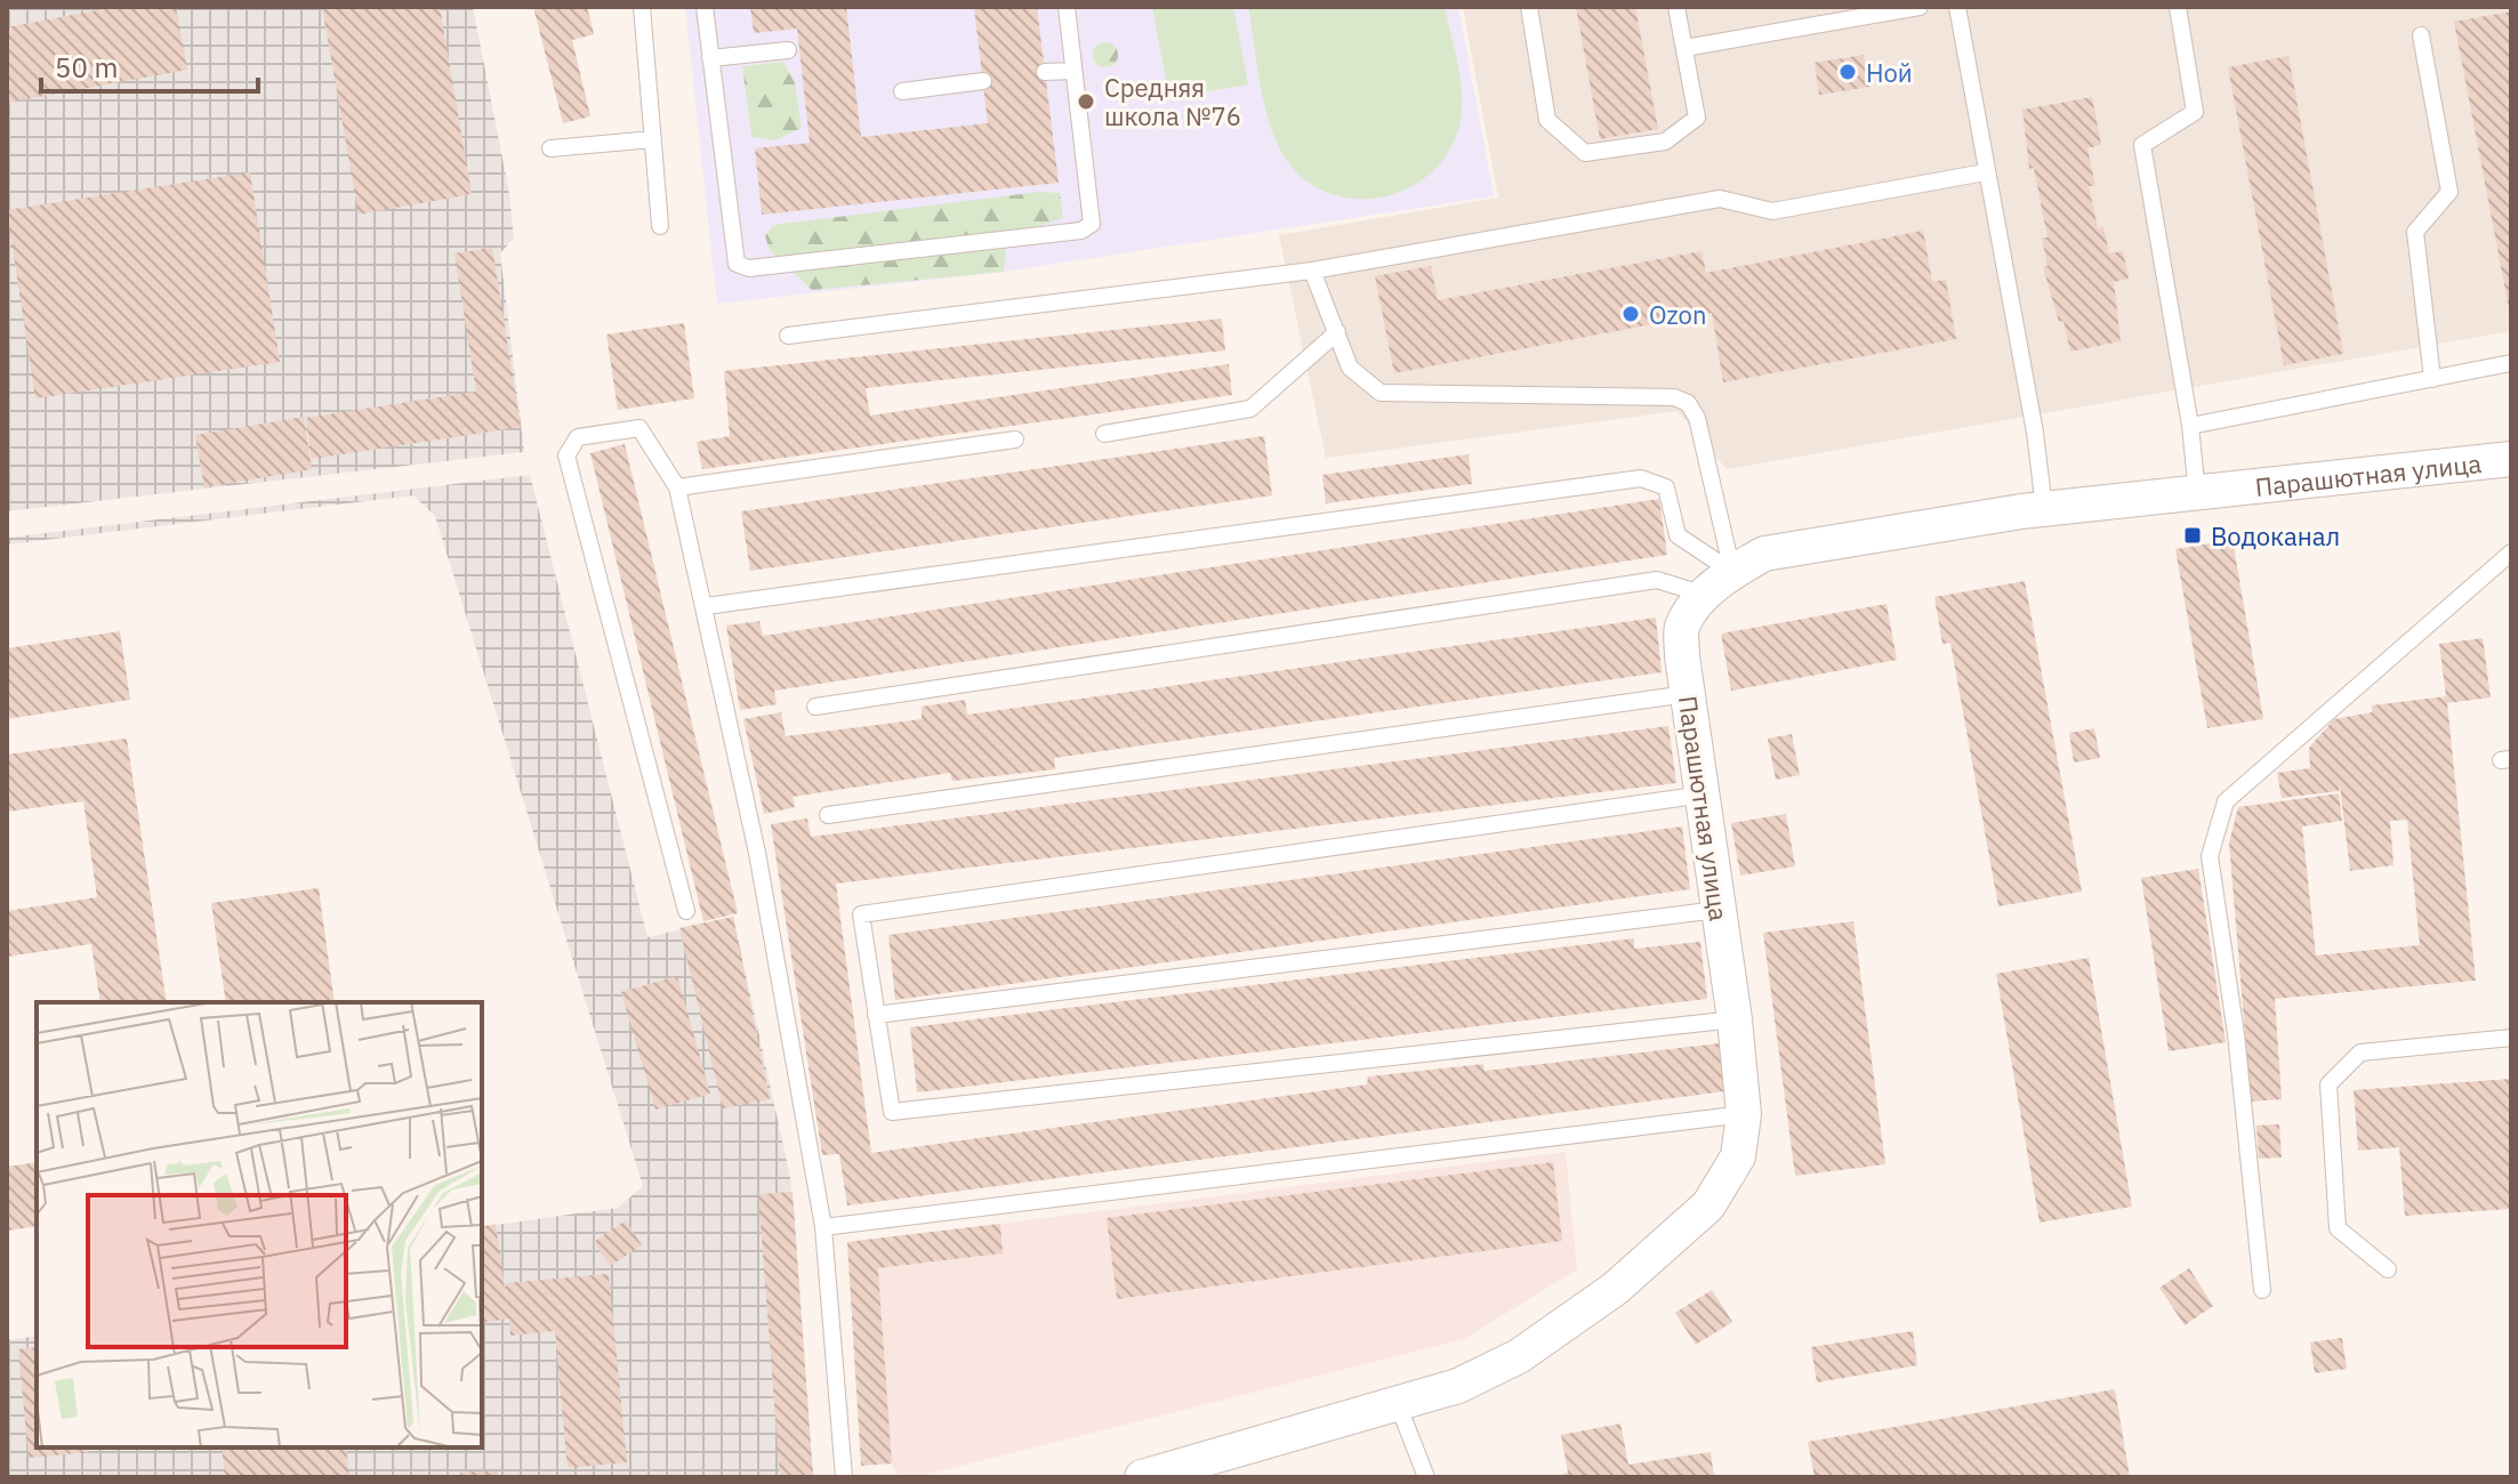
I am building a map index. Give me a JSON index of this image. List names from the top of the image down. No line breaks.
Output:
{"streets":{"street":["Парашютная улица"]},"places":{"other":["Ной","Средняя школа №76","Ozon"],"transit":["Водоканал"]},"scale_bar":"50 m"}
